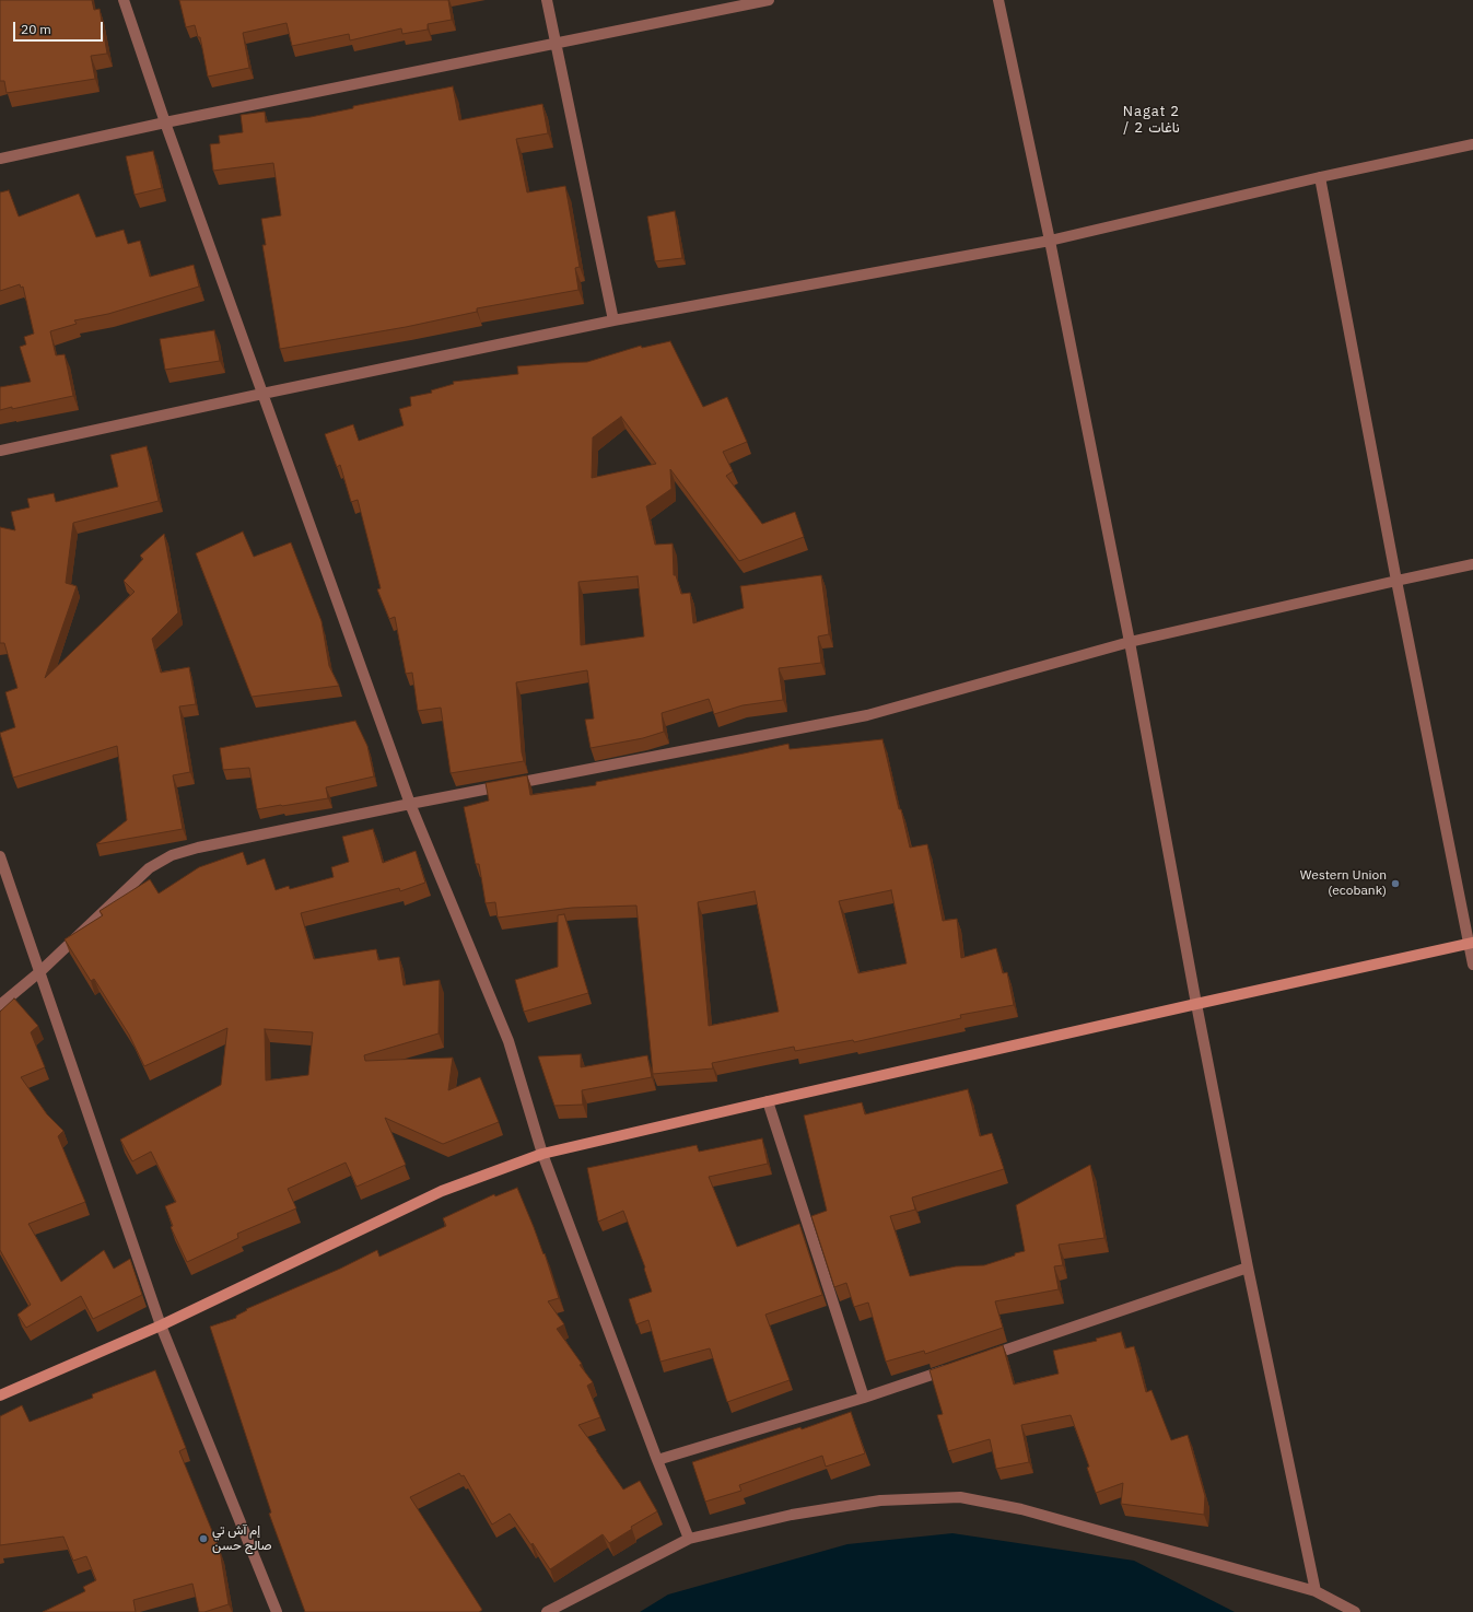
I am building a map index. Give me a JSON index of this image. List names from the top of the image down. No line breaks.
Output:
{"districts":["Nagat 2 / ناغات 2"],"places":["Western Union (ecobank)","إم آش تي صالح حسن"],"scale_bar":"20 m"}
